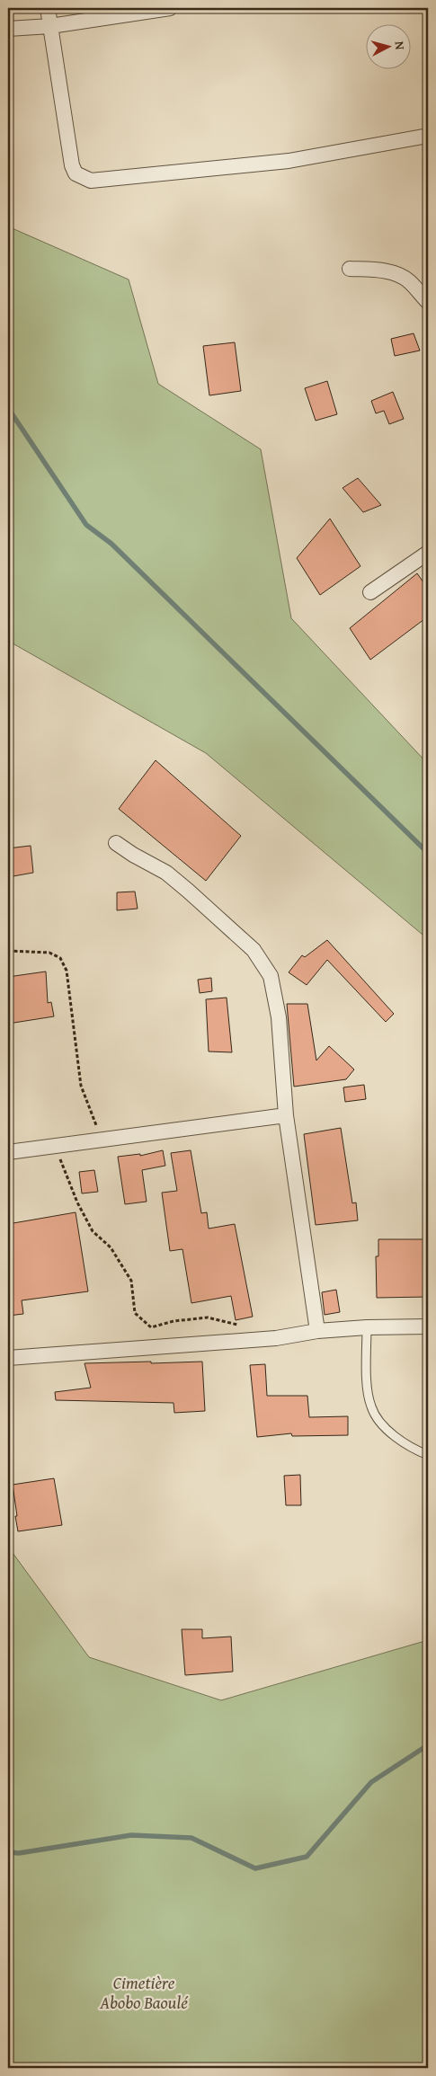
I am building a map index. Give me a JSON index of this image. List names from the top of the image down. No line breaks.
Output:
{"parks":["Cimetière Abobo Baoulé"],"north":"right"}
